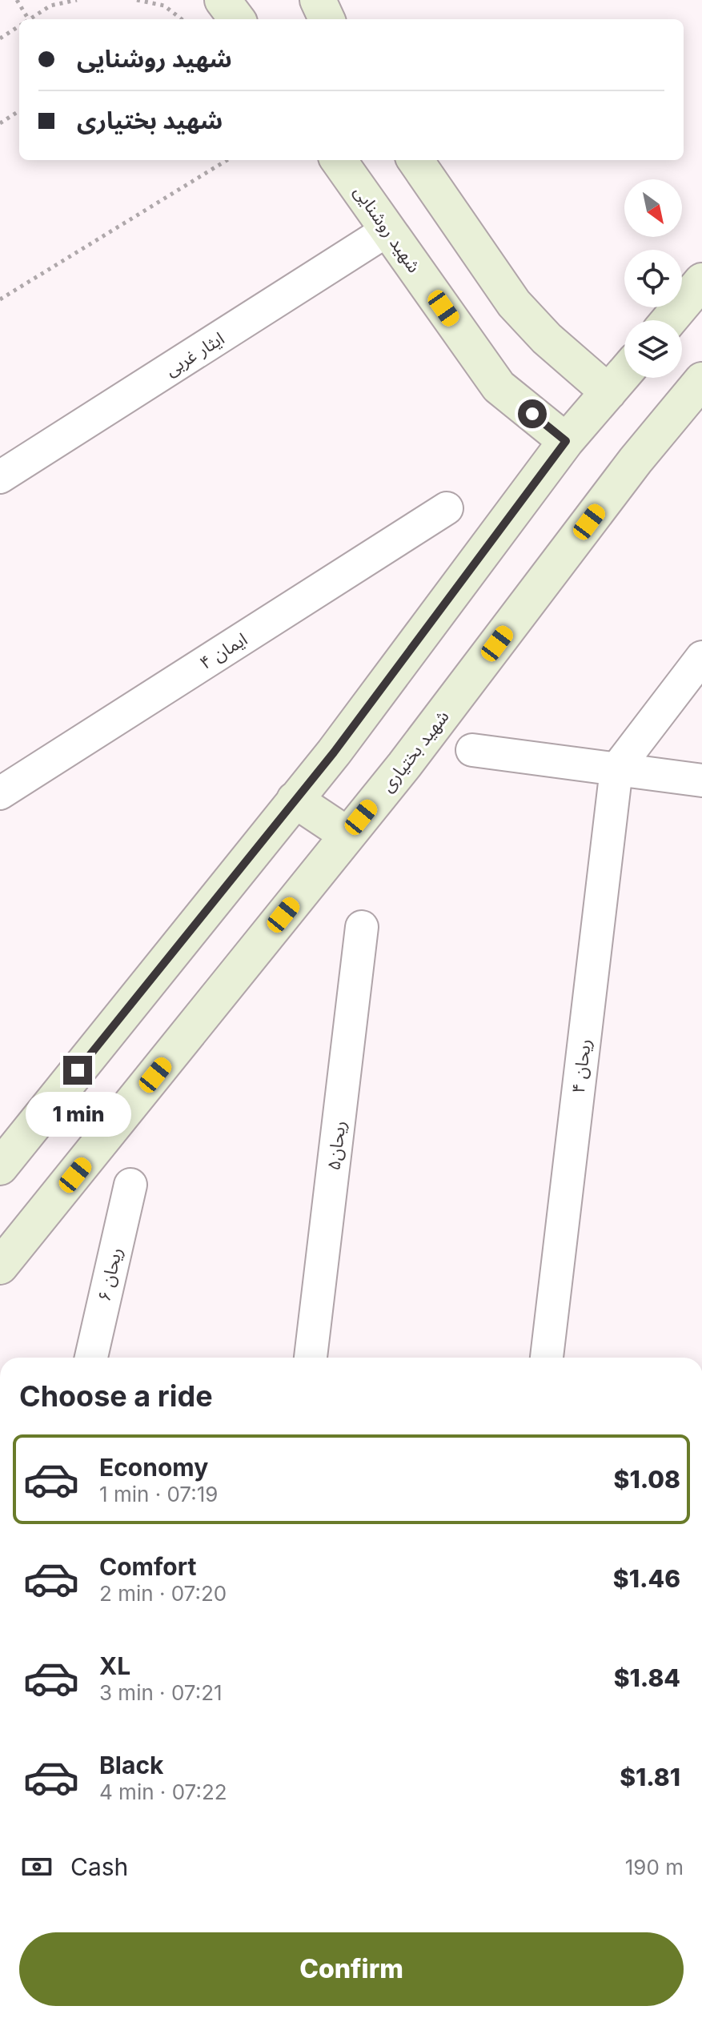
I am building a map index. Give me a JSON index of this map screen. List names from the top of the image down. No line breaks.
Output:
{"streets":{"main road":["شهید روشنایی","شهید بختیاری"],"street":["ایثار غربی","ایمان ۴","ریحان ۴","ریحان۵","ریحان ۶"]},"crossings":[["شهید روشنایی","ایثار غربی"]],"north":"bottom right","page":{"banner":["شهید روشنایی","شهید بختیاری"],"bubble":"1 min","heading":"Choose a ride","list":[{"name":"Economy","note":"1 min · 07:19","value":"$1.08"},{"name":"Comfort","note":"2 min · 07:20","value":"$1.46"},{"name":"XL","note":"3 min · 07:21","value":"$1.84"},{"name":"Black","note":"4 min · 07:22","value":"$1.81"}],"pay":["Cash","190 m"],"buttons":"Confirm"}}
